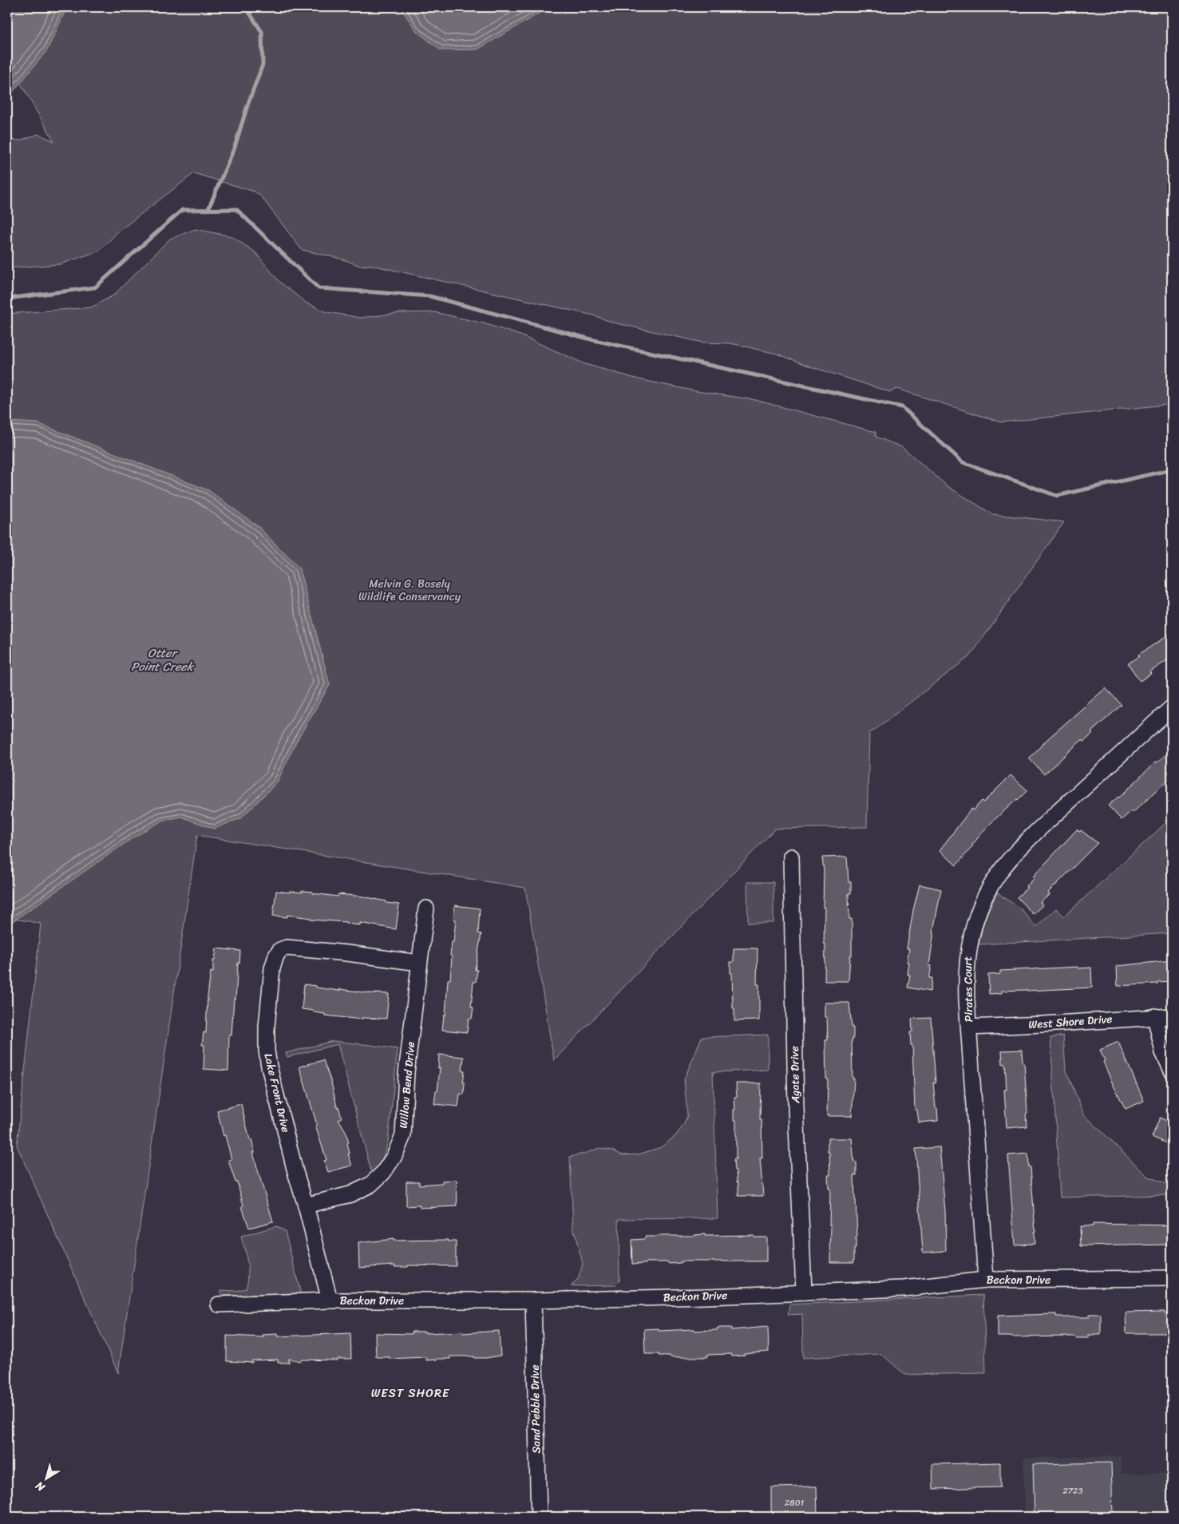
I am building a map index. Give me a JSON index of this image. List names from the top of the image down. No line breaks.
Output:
{"streets":{"street":["Pirates Court","West Shore Drive","Agate Drive","Willow Bend Drive","Lake Front Drive","Beckon Drive","Sand Pebble Drive"]},"crossings":[["Pirates Court","West Shore Drive"],["Pirates Court","Beckon Drive"],["Agate Drive","Beckon Drive"],["Willow Bend Drive","Lake Front Drive"],["Lake Front Drive","Beckon Drive"],["Beckon Drive","Sand Pebble Drive"]],"districts":["WEST SHORE"],"water":["Otter Point Creek"],"parks":["Melvin G. Bosely Wildlife Conservancy"],"house_numbers":["2723","2801"],"north":"bottom left"}
